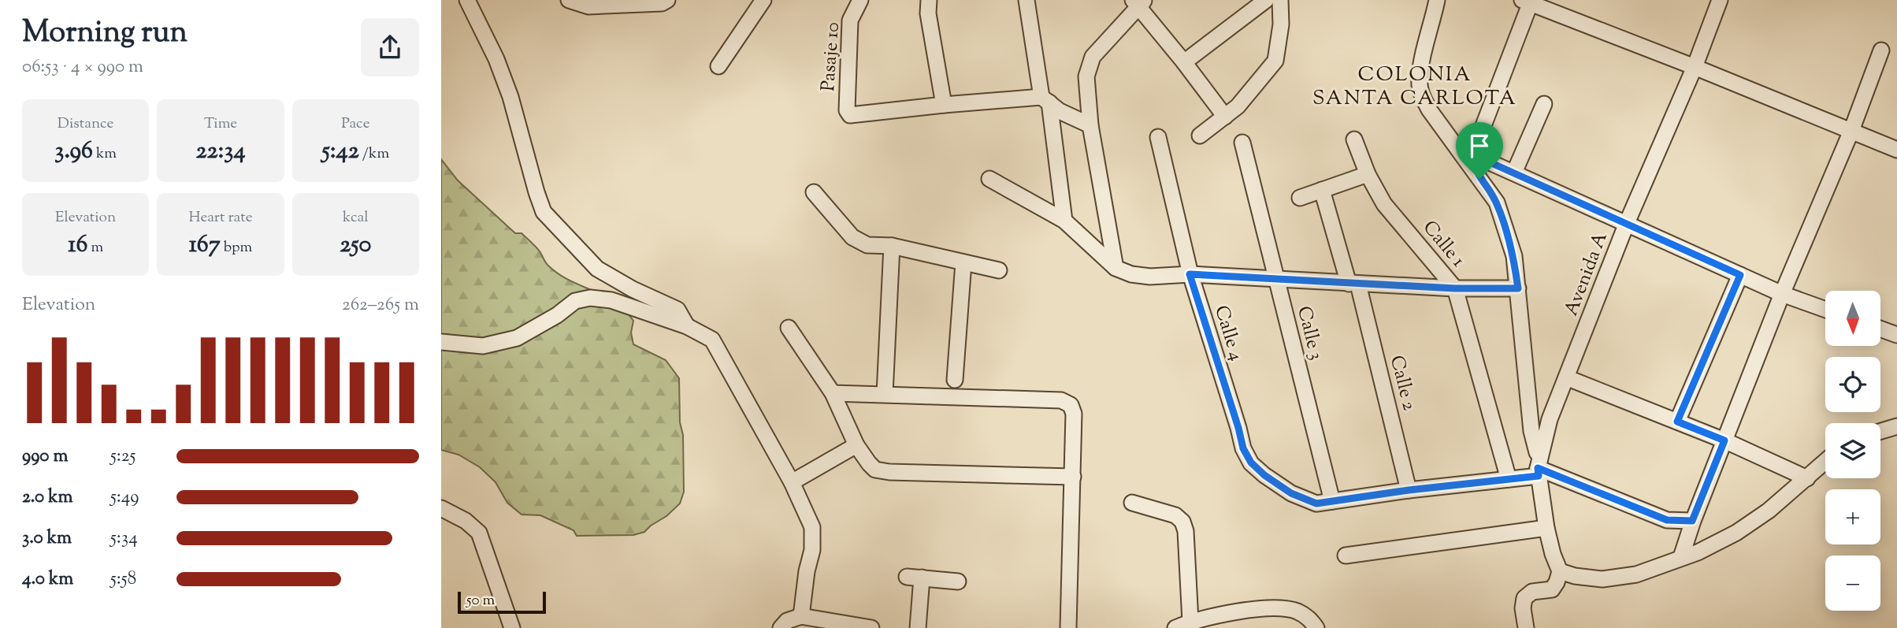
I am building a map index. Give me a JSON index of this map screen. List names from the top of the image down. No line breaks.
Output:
{"streets":{"street":["Pasaje 10","Calle 1","Avenida A","Calle 4","Calle 3","Calle 2"]},"crossings":[["Calle 4","Calle 3"]],"districts":["COLONIA SANTA CARLOTA"],"scale_bar":"50 m","north":"bottom","page":{"heading":["Morning run","06:53 · 4 × 990 m"],"stats":[["Distance","3.96 km"],["Time","22:34"],["Pace","5:42 /km"],["Elevation","16 m"],["Heart rate","167 bpm"],["kcal","250"]],"chart":["Elevation","262–265 m"],"map_buttons":["+","−"],"list":[{"name":"990 m","note":"5:25"},{"name":"2.0 km","note":"5:49"},{"name":"3.0 km","note":"5:34"},{"name":"4.0 km","note":"5:58"}],"scale":"50 m"}}
